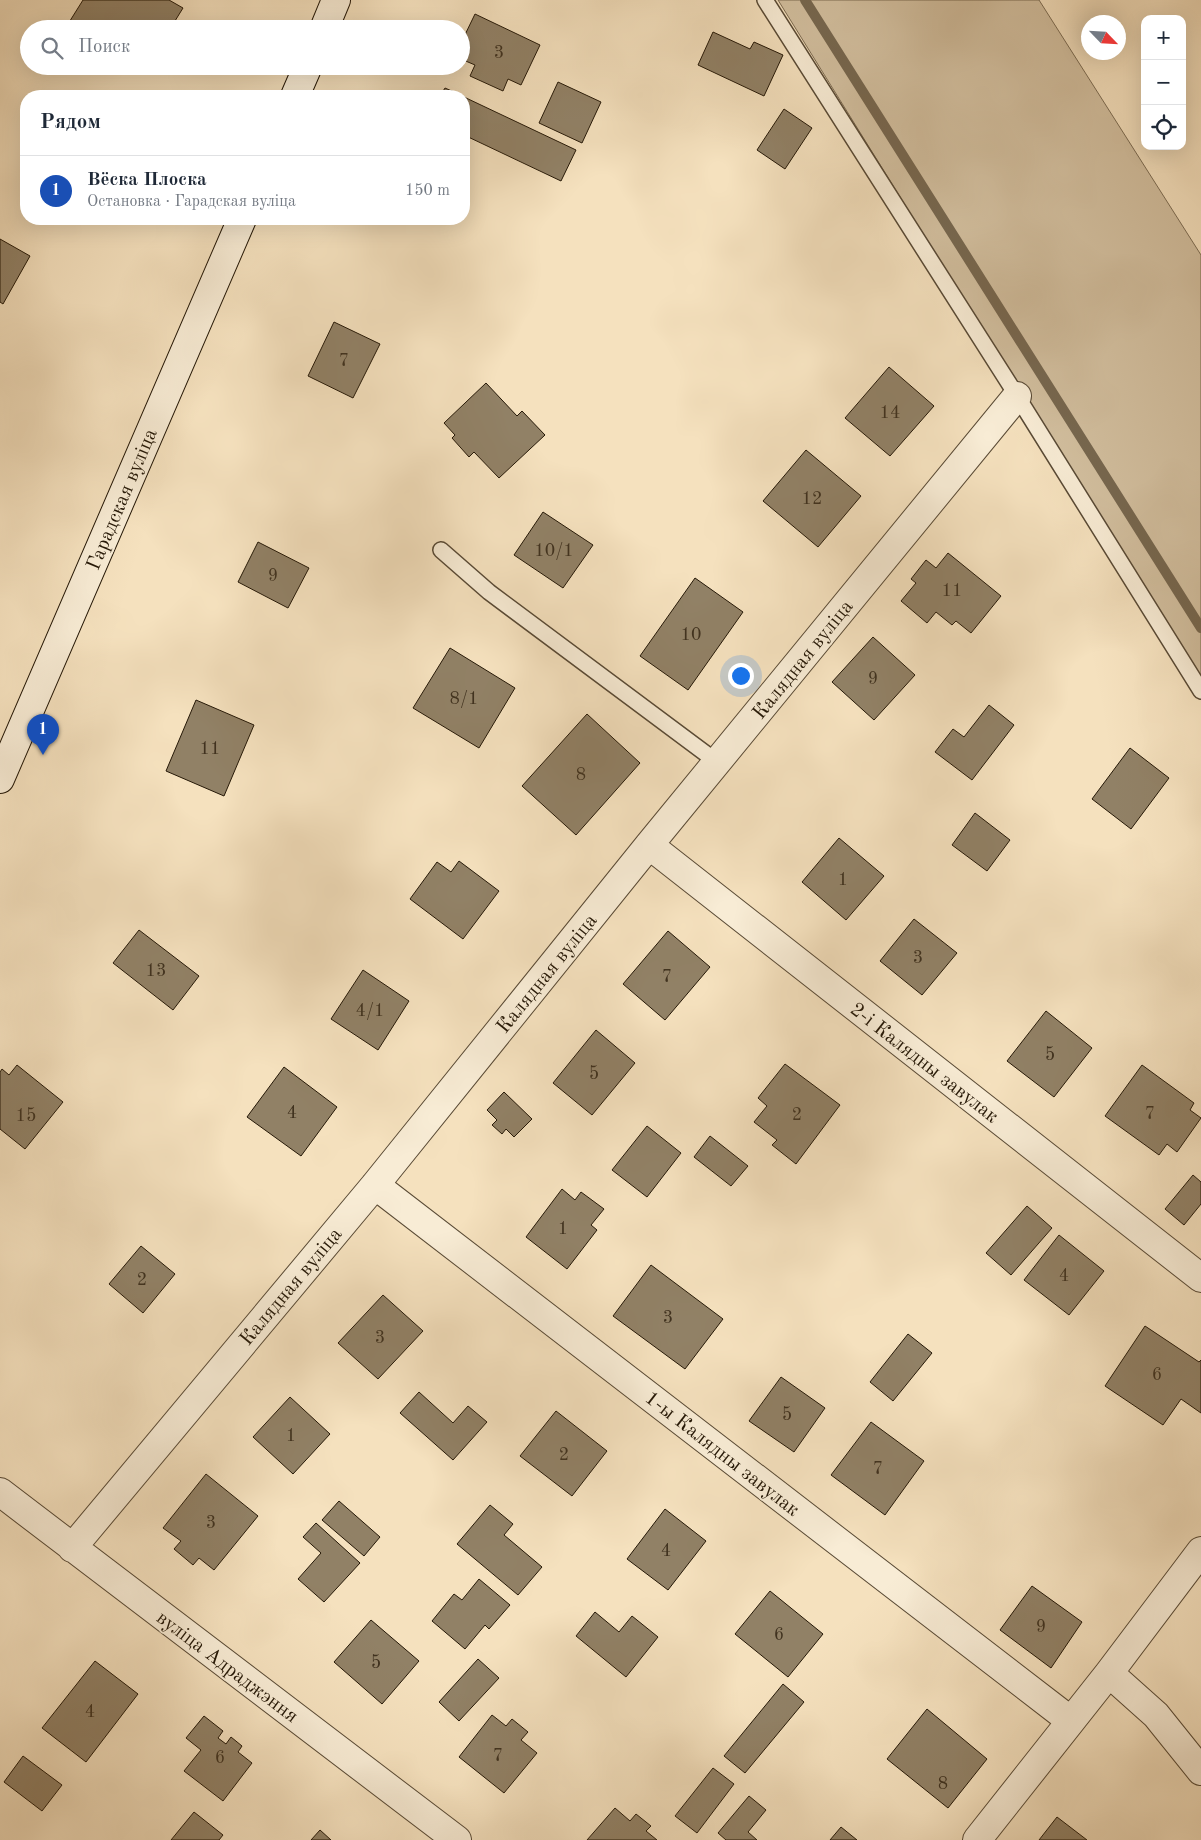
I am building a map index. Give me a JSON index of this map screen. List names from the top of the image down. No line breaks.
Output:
{"streets":{"street":["Гарадская вуліца","Калядная вуліца","2-і Калядны завулак","1-ы Калядны завулак","вуліца Адраджэння"]},"crossings":[["Калядная вуліца","2-і Калядны завулак"],["Калядная вуліца","1-ы Калядны завулак"],["Калядная вуліца","вуліца Адраджэння"]],"house_numbers":["3","7","14","12","10/1","9","11","10","9","8/1","11","8","1","3","13","7","4/1","5","5","4","7","2","15","1","4","2","3","3","6","5","1","2","7","3","4","9","6","5","4","7","6","8"],"north":"bottom right","page":{"map_buttons":["+","−"],"search":"Поиск","heading":"Рядом","list":[{"mark":"1","name":"Вёска Плоска","note":"Остановка · Гарадская вуліца","value":"150 m"}],"pins":"1"}}
